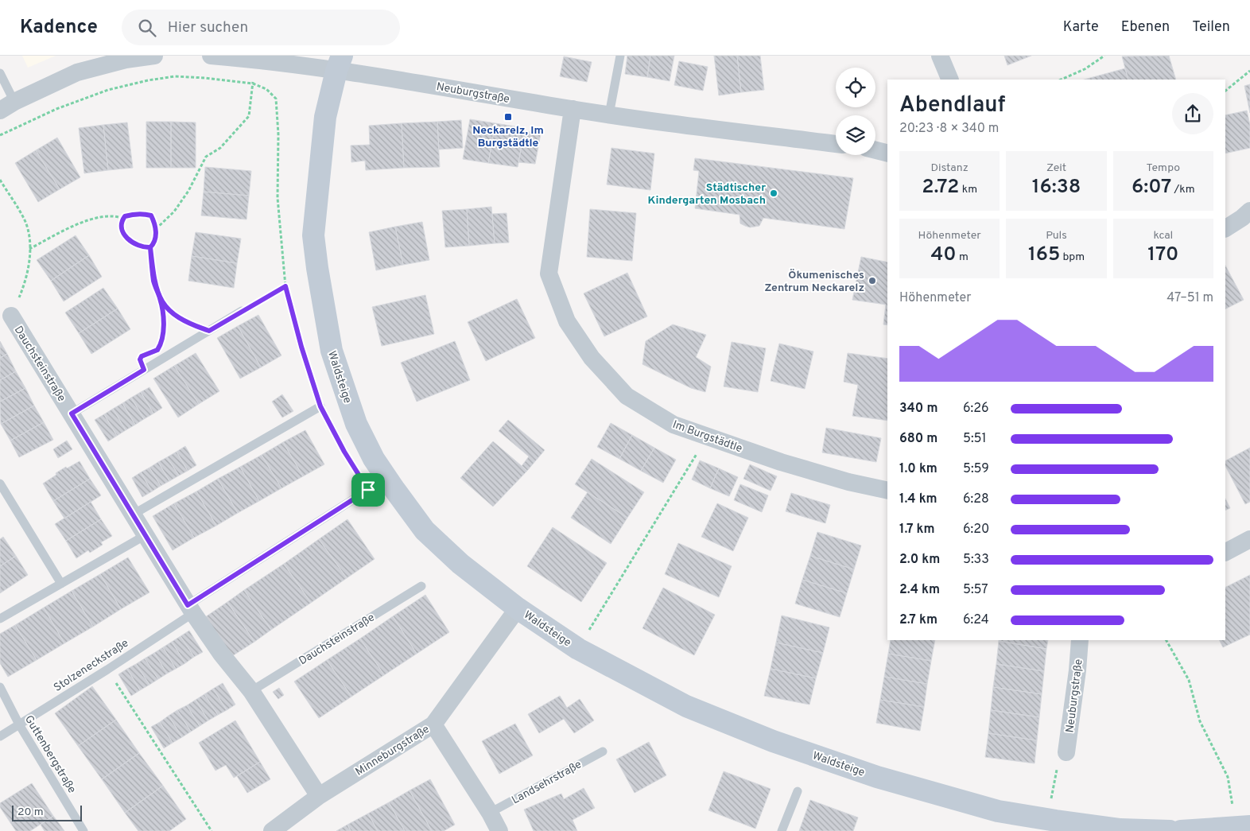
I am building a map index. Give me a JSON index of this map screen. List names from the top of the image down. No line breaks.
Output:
{"streets":{"street":["Neuburgstraße","Dauchsteinstraße","Waldsteige","Im Burgstädtle","Minneburgstraße"],"lane":["Stolzeneckstraße","Guttenbergstraße","Landsehrstraße"]},"crossings":[["Neuburgstraße","Waldsteige"],["Neuburgstraße","Im Burgstädtle"],["Dauchsteinstraße","Stolzeneckstraße"],["Dauchsteinstraße","Minneburgstraße"],["Waldsteige","Minneburgstraße"],["Stolzeneckstraße","Guttenbergstraße"]],"places":{"transit":["Neckarelz, Im Burgstädtle"],"other":["Städtischer Kindergarten Mosbach","Ökumenisches Zentrum Neckarelz"]},"scale_bar":"20 m","page":{"header":"Kadence","search":"Hier suchen","nav":["Karte","Ebenen","Teilen"],"heading":["Abendlauf","20:23 · 8 × 340 m"],"stats":[["Distanz","2.72 km"],["Zeit","16:38"],["Tempo","6:07 /km"],["Höhenmeter","40 m"],["Puls","165 bpm"],["kcal","170"]],"chart":["Höhenmeter","47–51 m"],"list":[{"name":"340 m","note":"6:26"},{"name":"680 m","note":"5:51"},{"name":"1.0 km","note":"5:59"},{"name":"1.4 km","note":"6:28"},{"name":"1.7 km","note":"6:20"},{"name":"2.0 km","note":"5:33"},{"name":"2.4 km","note":"5:57"},{"name":"2.7 km","note":"6:24"}],"scale":"20 m"}}
